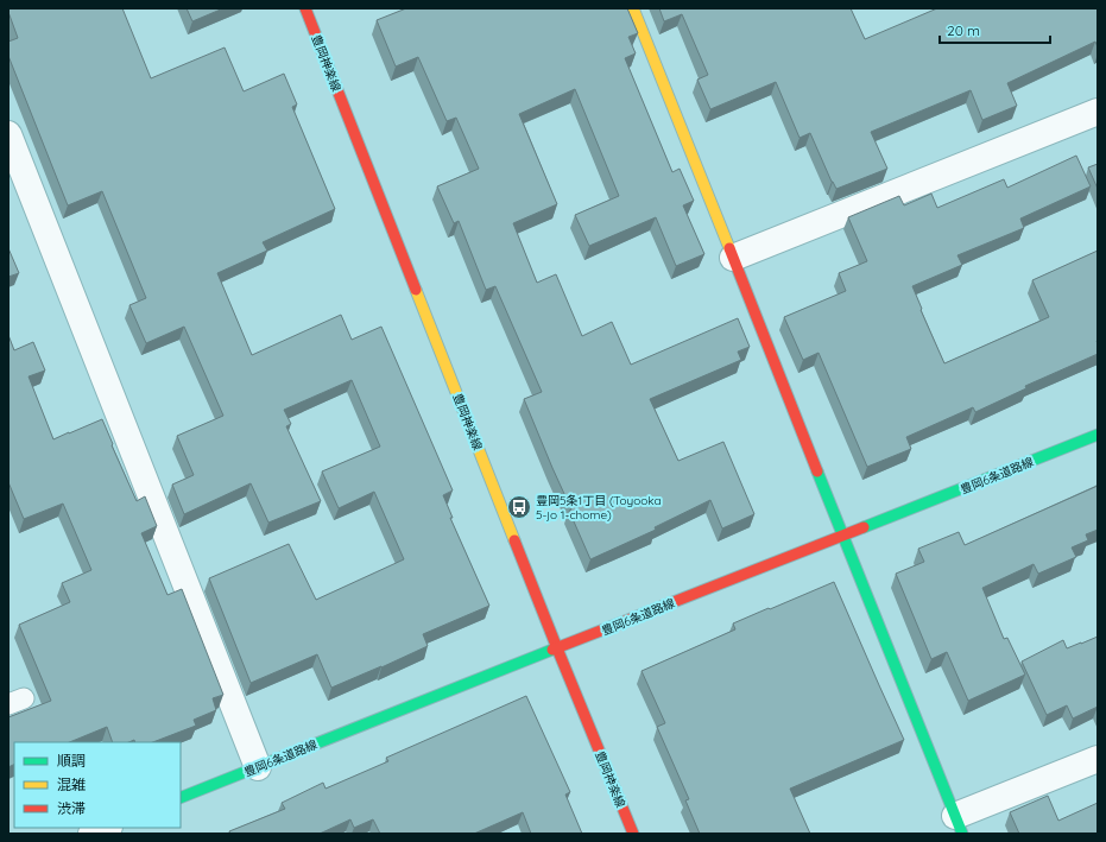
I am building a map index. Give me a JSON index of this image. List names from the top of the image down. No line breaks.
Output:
{"streets":{"street":["豊岡神楽線","豊岡6条道路線"]},"crossings":[["豊岡神楽線","豊岡6条道路線"]],"places":{"bus stop":["豊岡5条1丁目 (Toyooka 5-jo 1-chome)"]},"legend":["順調","混雑","渋滞"],"scale_bar":"20 m"}
